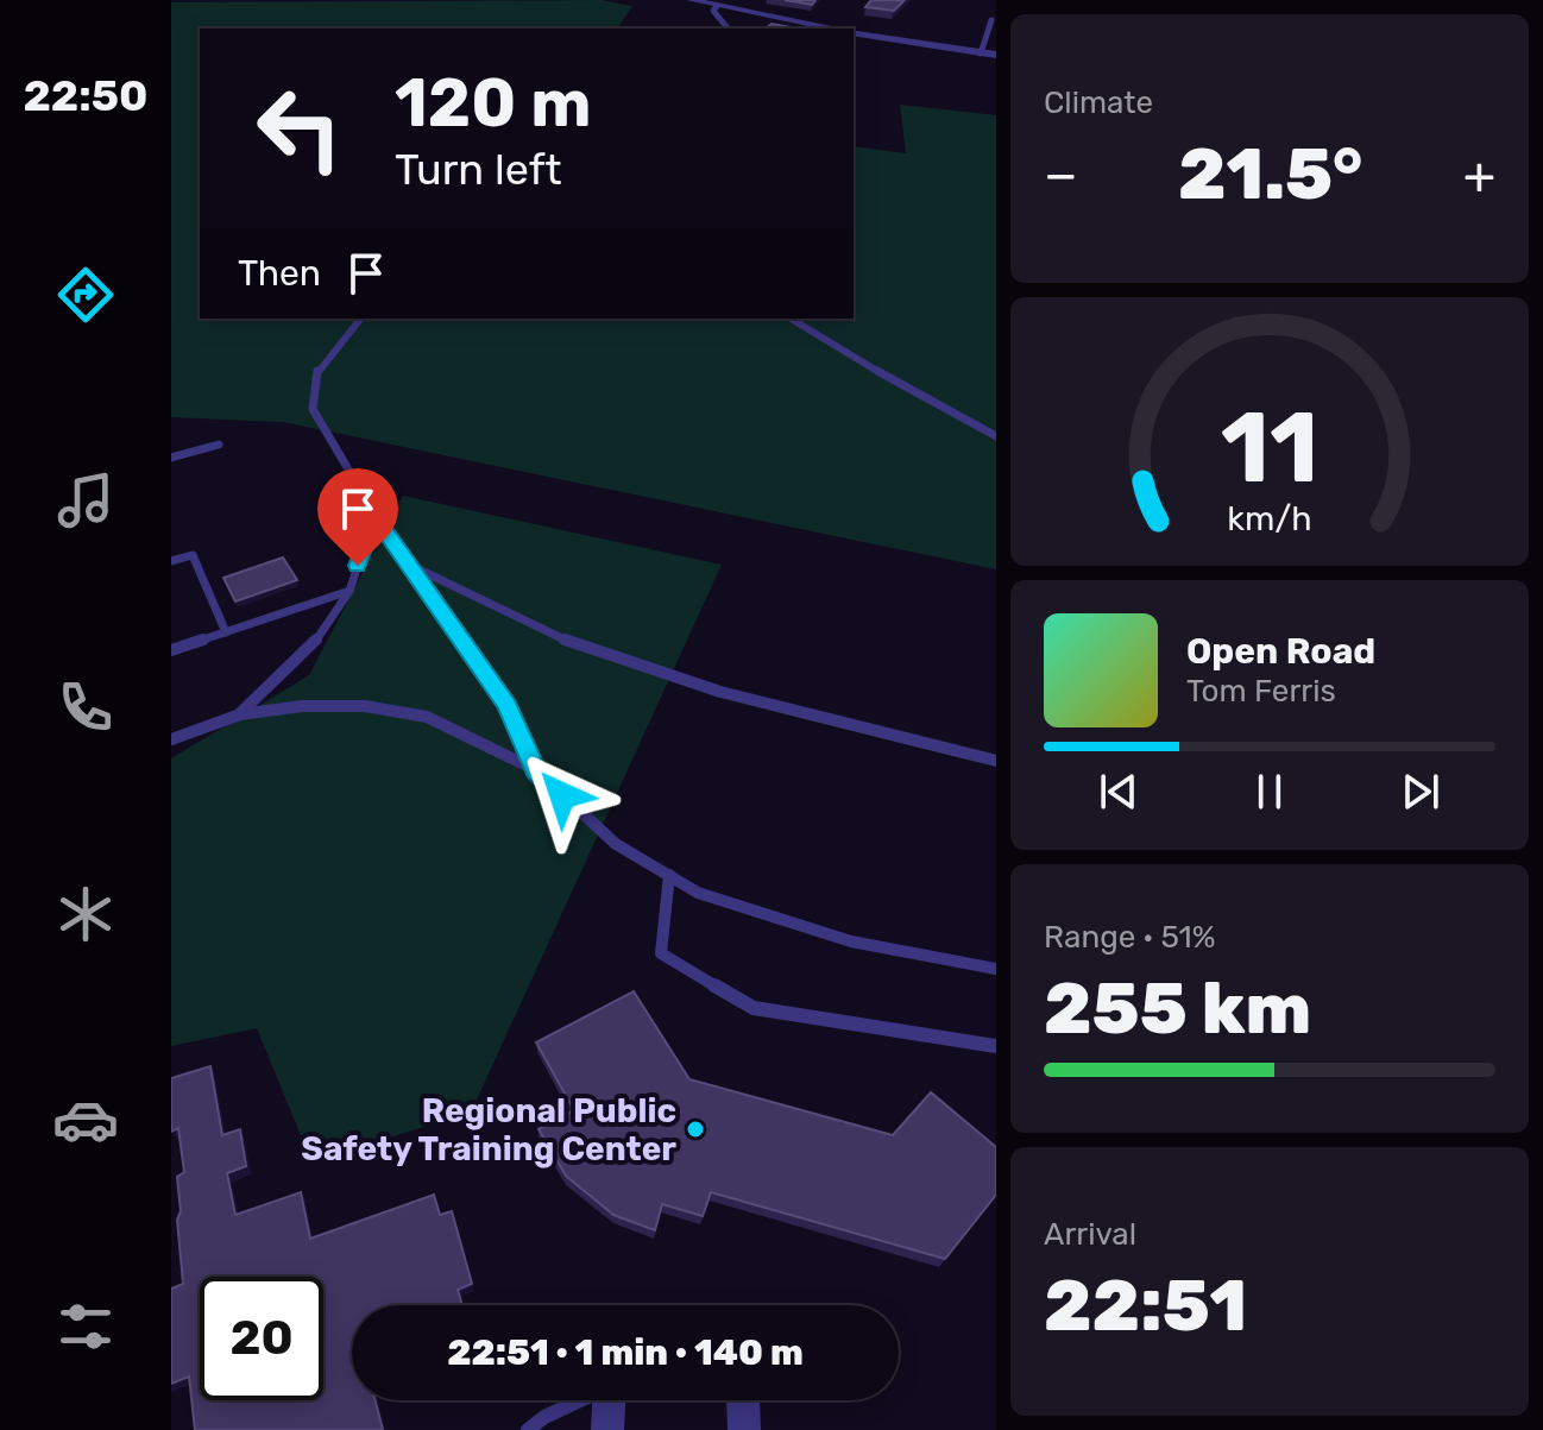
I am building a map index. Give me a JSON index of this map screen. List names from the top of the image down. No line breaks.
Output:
{"places":["Regional Public Safety Training Center"],"page":{"tabs":"22:50","tile":["Climate",["Range · 51%","255 km"],["Arrival","22:51"]],"turn":["120 m","Turn left"],"heat":["−","21.5°","+"],"then":"Then","song":["Open Road","Tom Ferris"],"limit":"20","trip":"22:51 · 1 min · 140 m","gauge":["11","km/h"]}}
